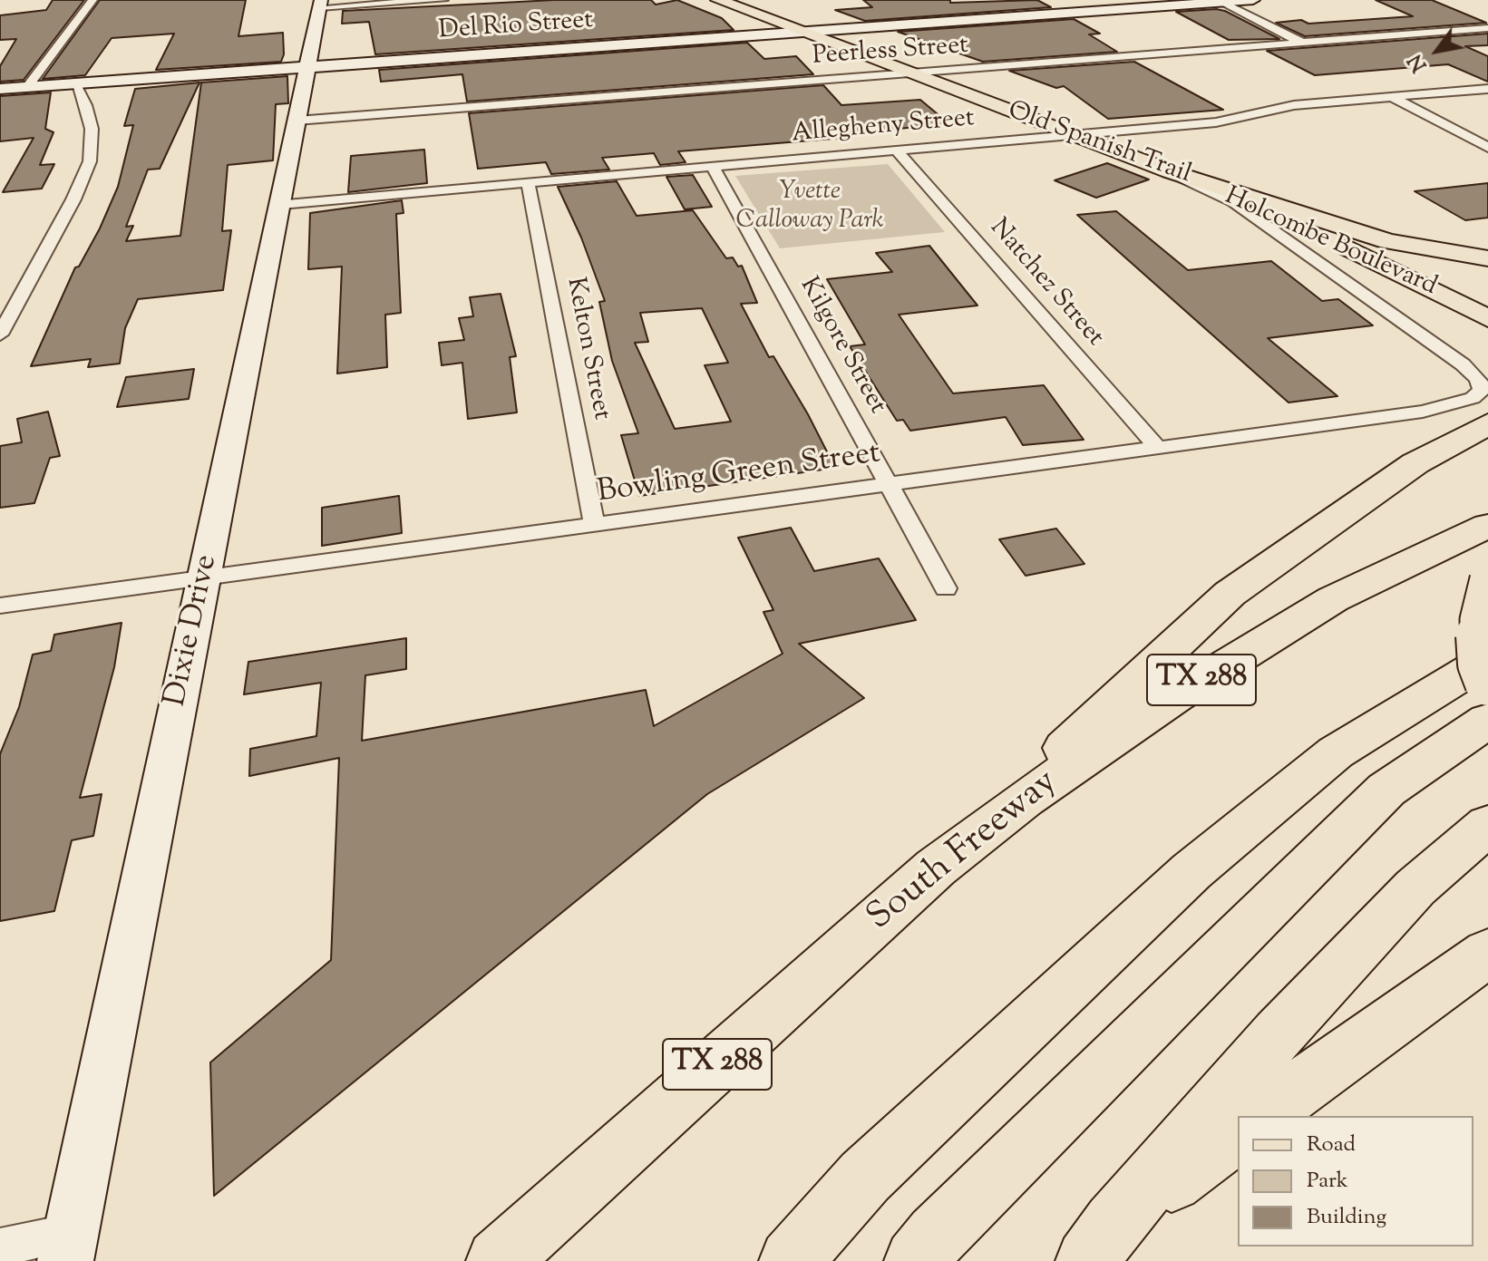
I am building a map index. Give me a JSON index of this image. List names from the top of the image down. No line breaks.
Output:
{"streets":{"highway":["TX 288","South Freeway"],"main road":["Old Spanish Trail","Holcombe Boulevard"],"street":["Del Rio Street","Peerless Street","Allegheny Street","Natchez Street","Kilgore Street","Kelton Street","Bowling Green Street","Dixie Drive"]},"crossings":[["Del Rio Street","Old Spanish Trail"],["Del Rio Street","Dixie Drive"],["Peerless Street","Old Spanish Trail"],["Peerless Street","Dixie Drive"],["Allegheny Street","Old Spanish Trail"],["Allegheny Street","Natchez Street"],["Allegheny Street","Kilgore Street"],["Allegheny Street","Kelton Street"],["Allegheny Street","Dixie Drive"],["Old Spanish Trail","Holcombe Boulevard"],["Natchez Street","Bowling Green Street"],["Kilgore Street","Bowling Green Street"],["Kelton Street","Bowling Green Street"],["Bowling Green Street","Dixie Drive"]],"parks":["Yvette Calloway Park"],"legend":["Road","Park","Building"],"north":"bottom left"}
